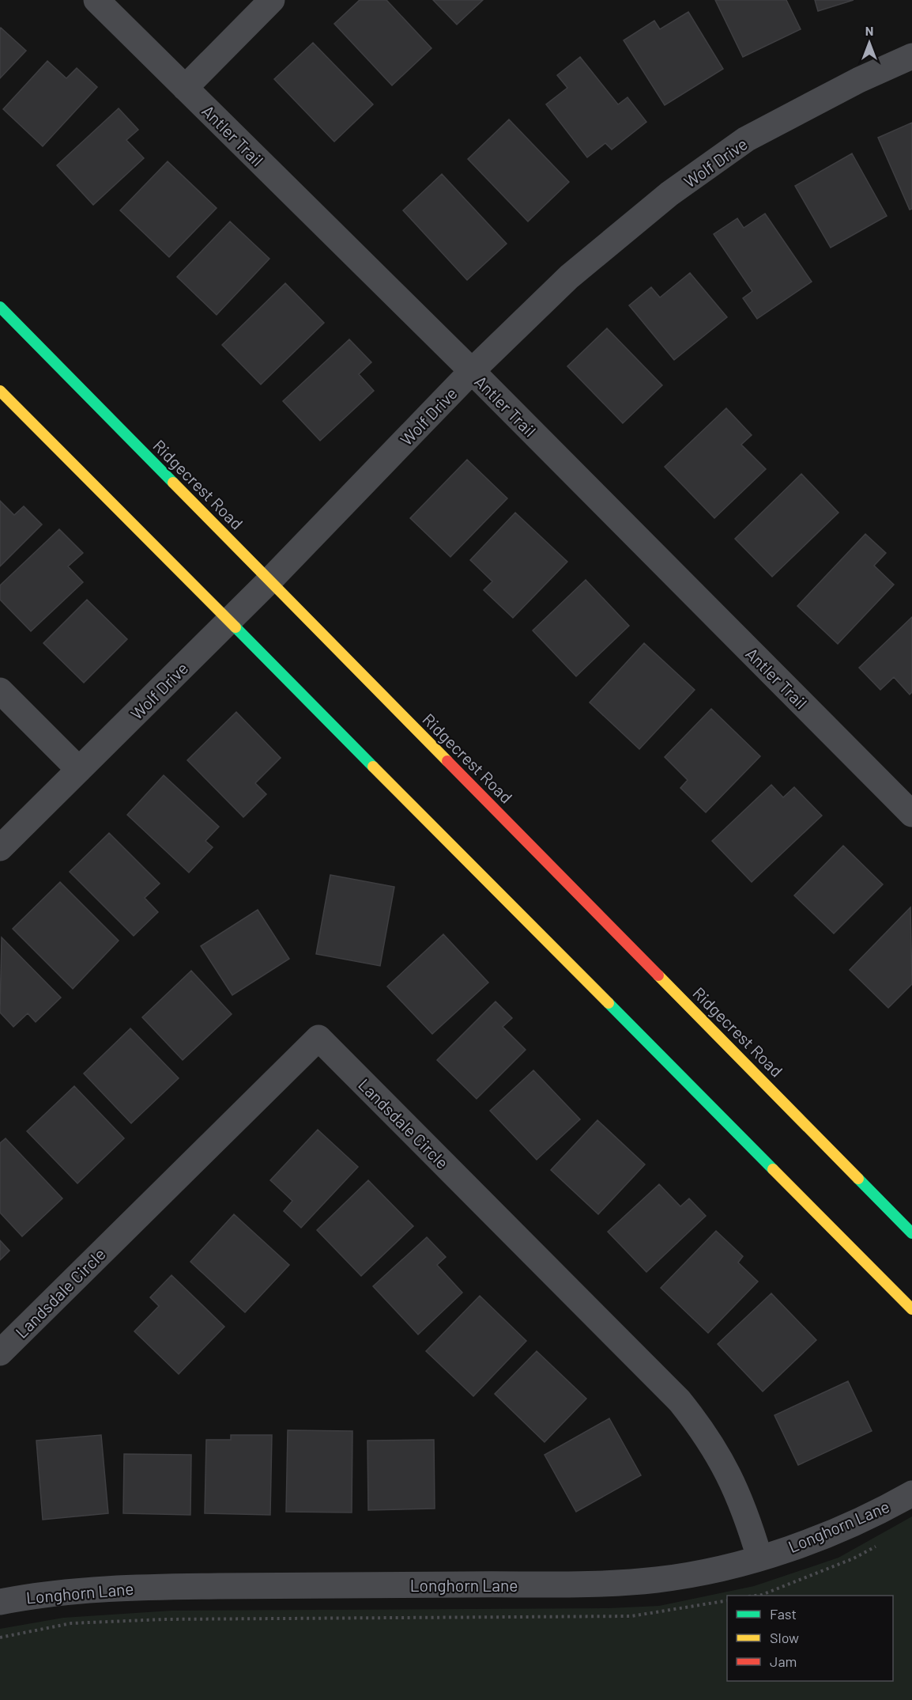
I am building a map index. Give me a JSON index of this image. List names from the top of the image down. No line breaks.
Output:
{"streets":{"main road":["Ridgecrest Road"],"street":["Antler Trail","Wolf Drive","Landsdale Circle","Longhorn Lane"]},"crossings":[["Antler Trail","Wolf Drive"],["Wolf Drive","Ridgecrest Road"],["Landsdale Circle","Longhorn Lane"]],"legend":["Fast","Slow","Jam"],"north":"top"}
